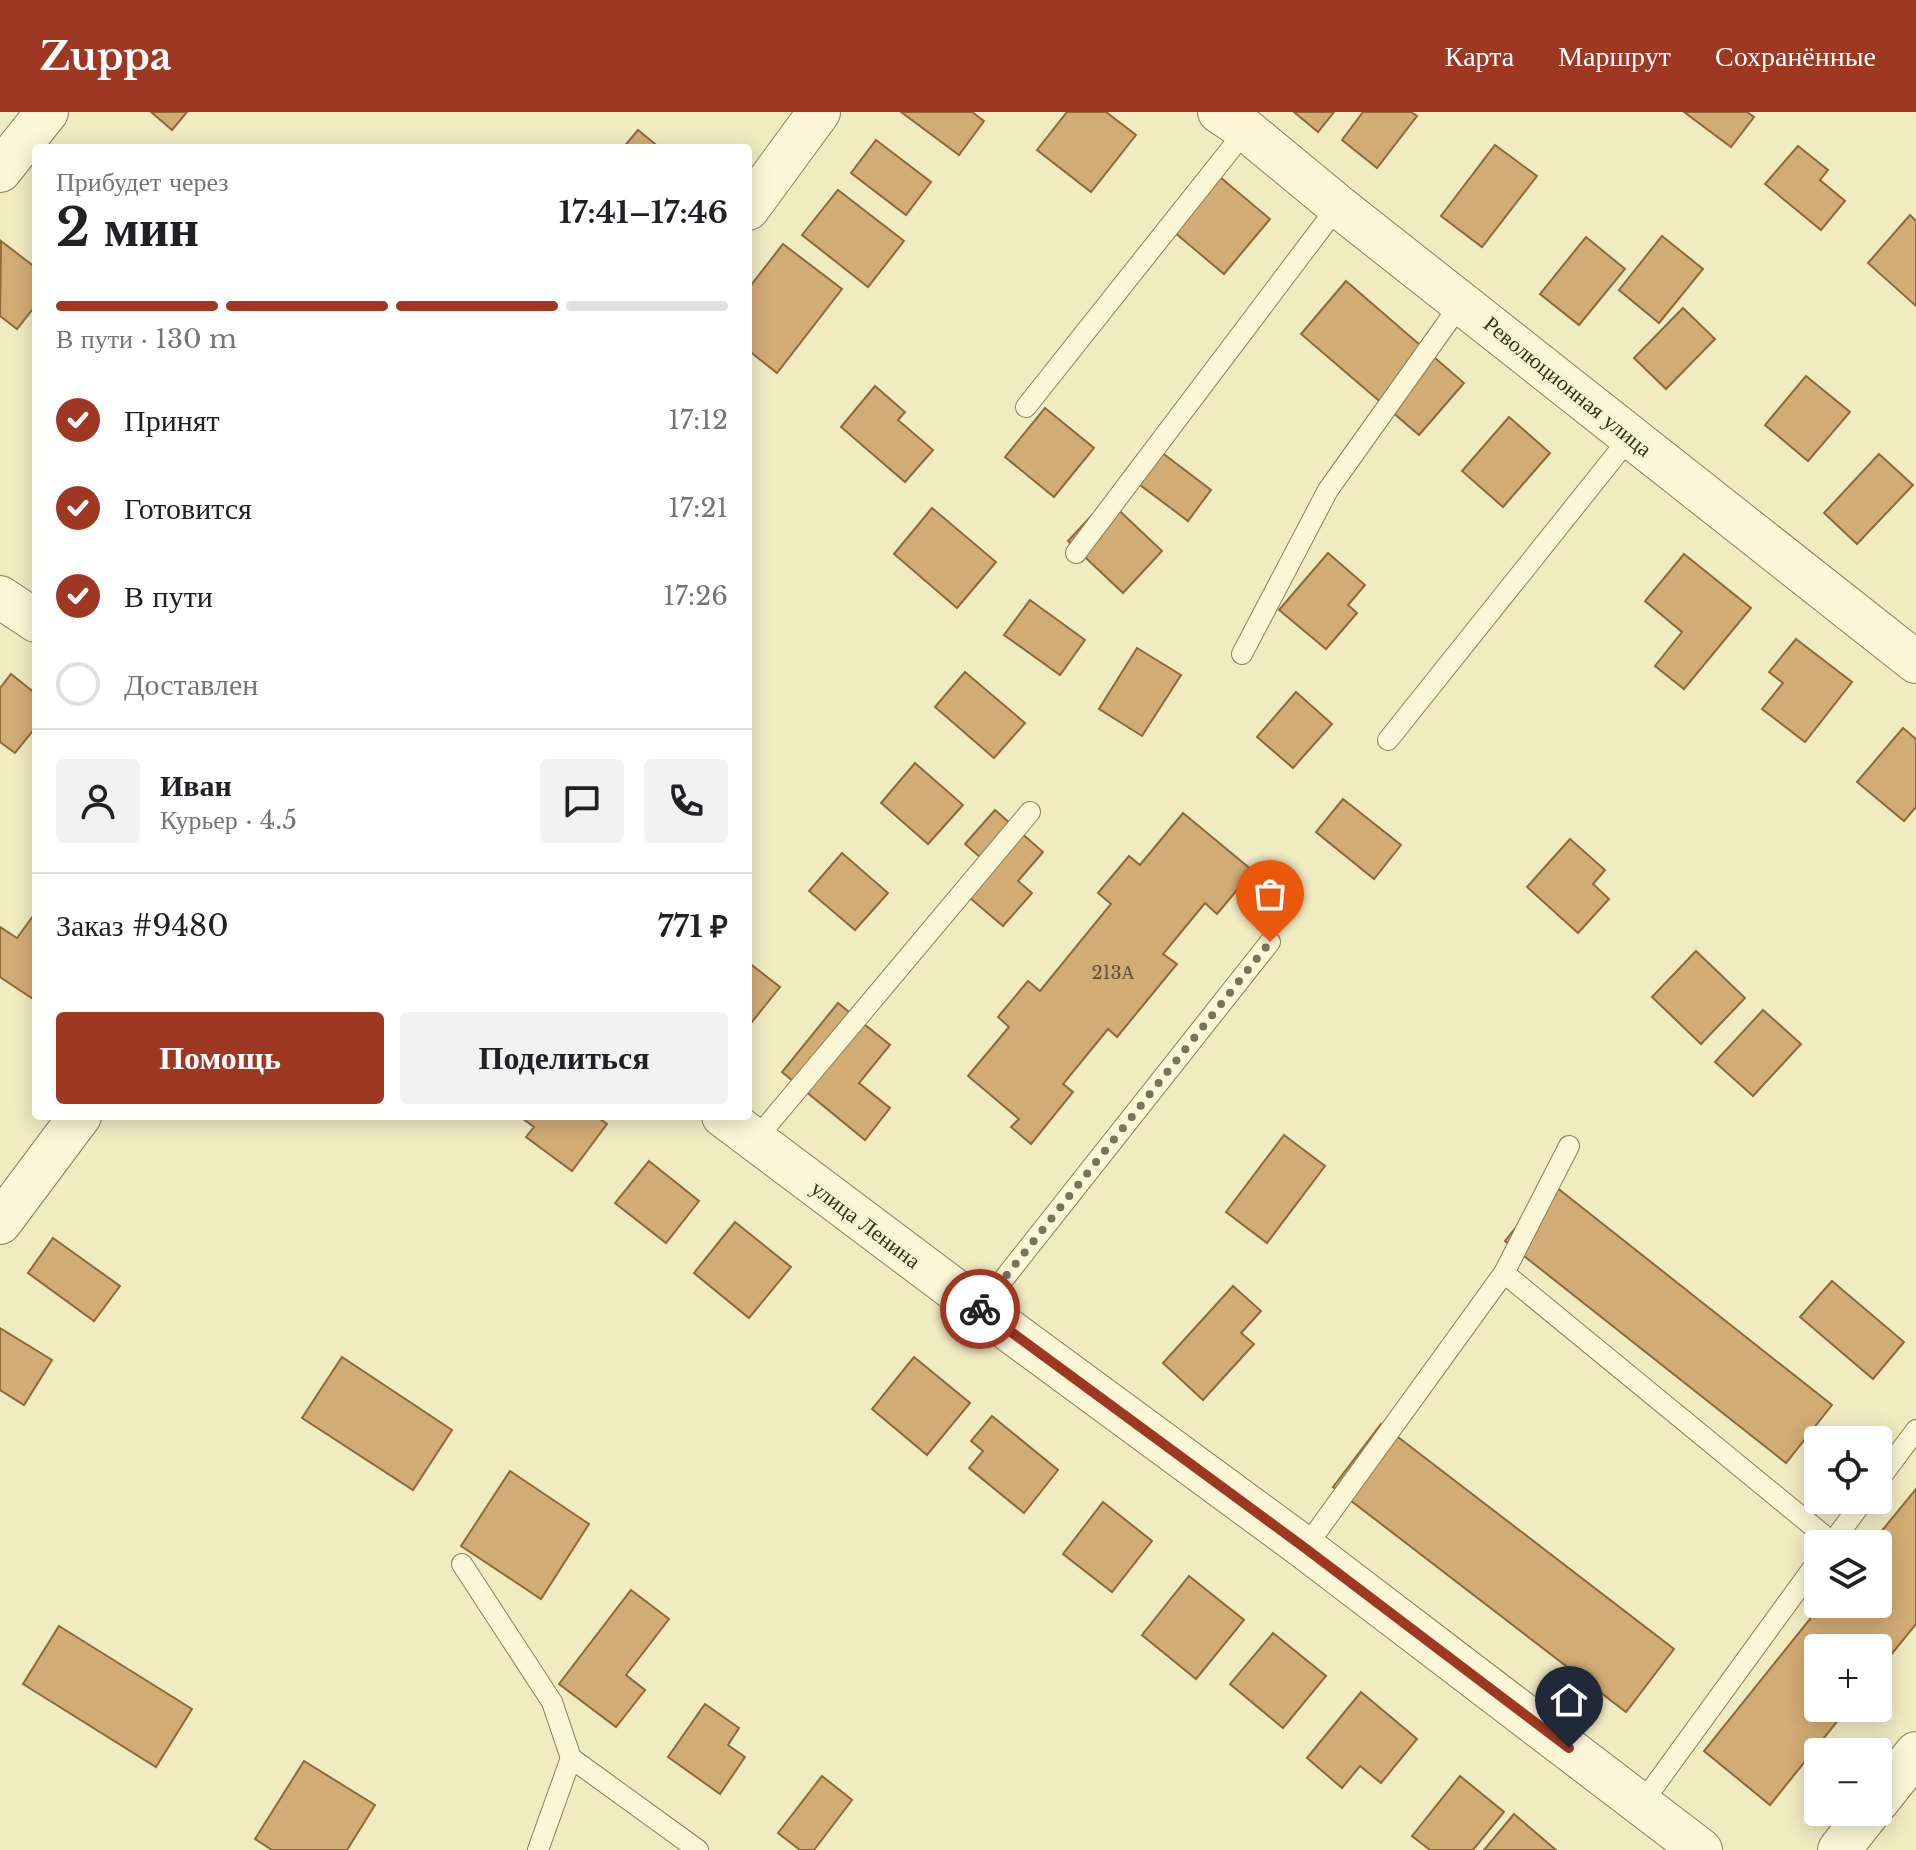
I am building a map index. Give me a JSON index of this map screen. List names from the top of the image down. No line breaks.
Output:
{"streets":{"street":["Революционная улица","улица Ленина"]},"house_numbers":["213А"],"page":{"header":"Zuppa","nav":["Карта","Маршрут","Сохранённые"],"heading":["2 мин","Прибудет через","17:41–17:46"],"panel":["Иван","Курьер · 4.5","Заказ #9480","771 ₽"],"bar":"В пути · 130 m","list":[["Принят","17:12"],["Готовится","17:21"],["В пути","17:26"],"Доставлен"],"buttons":["Помощь","Поделиться"],"map_buttons":["+","−"]}}
